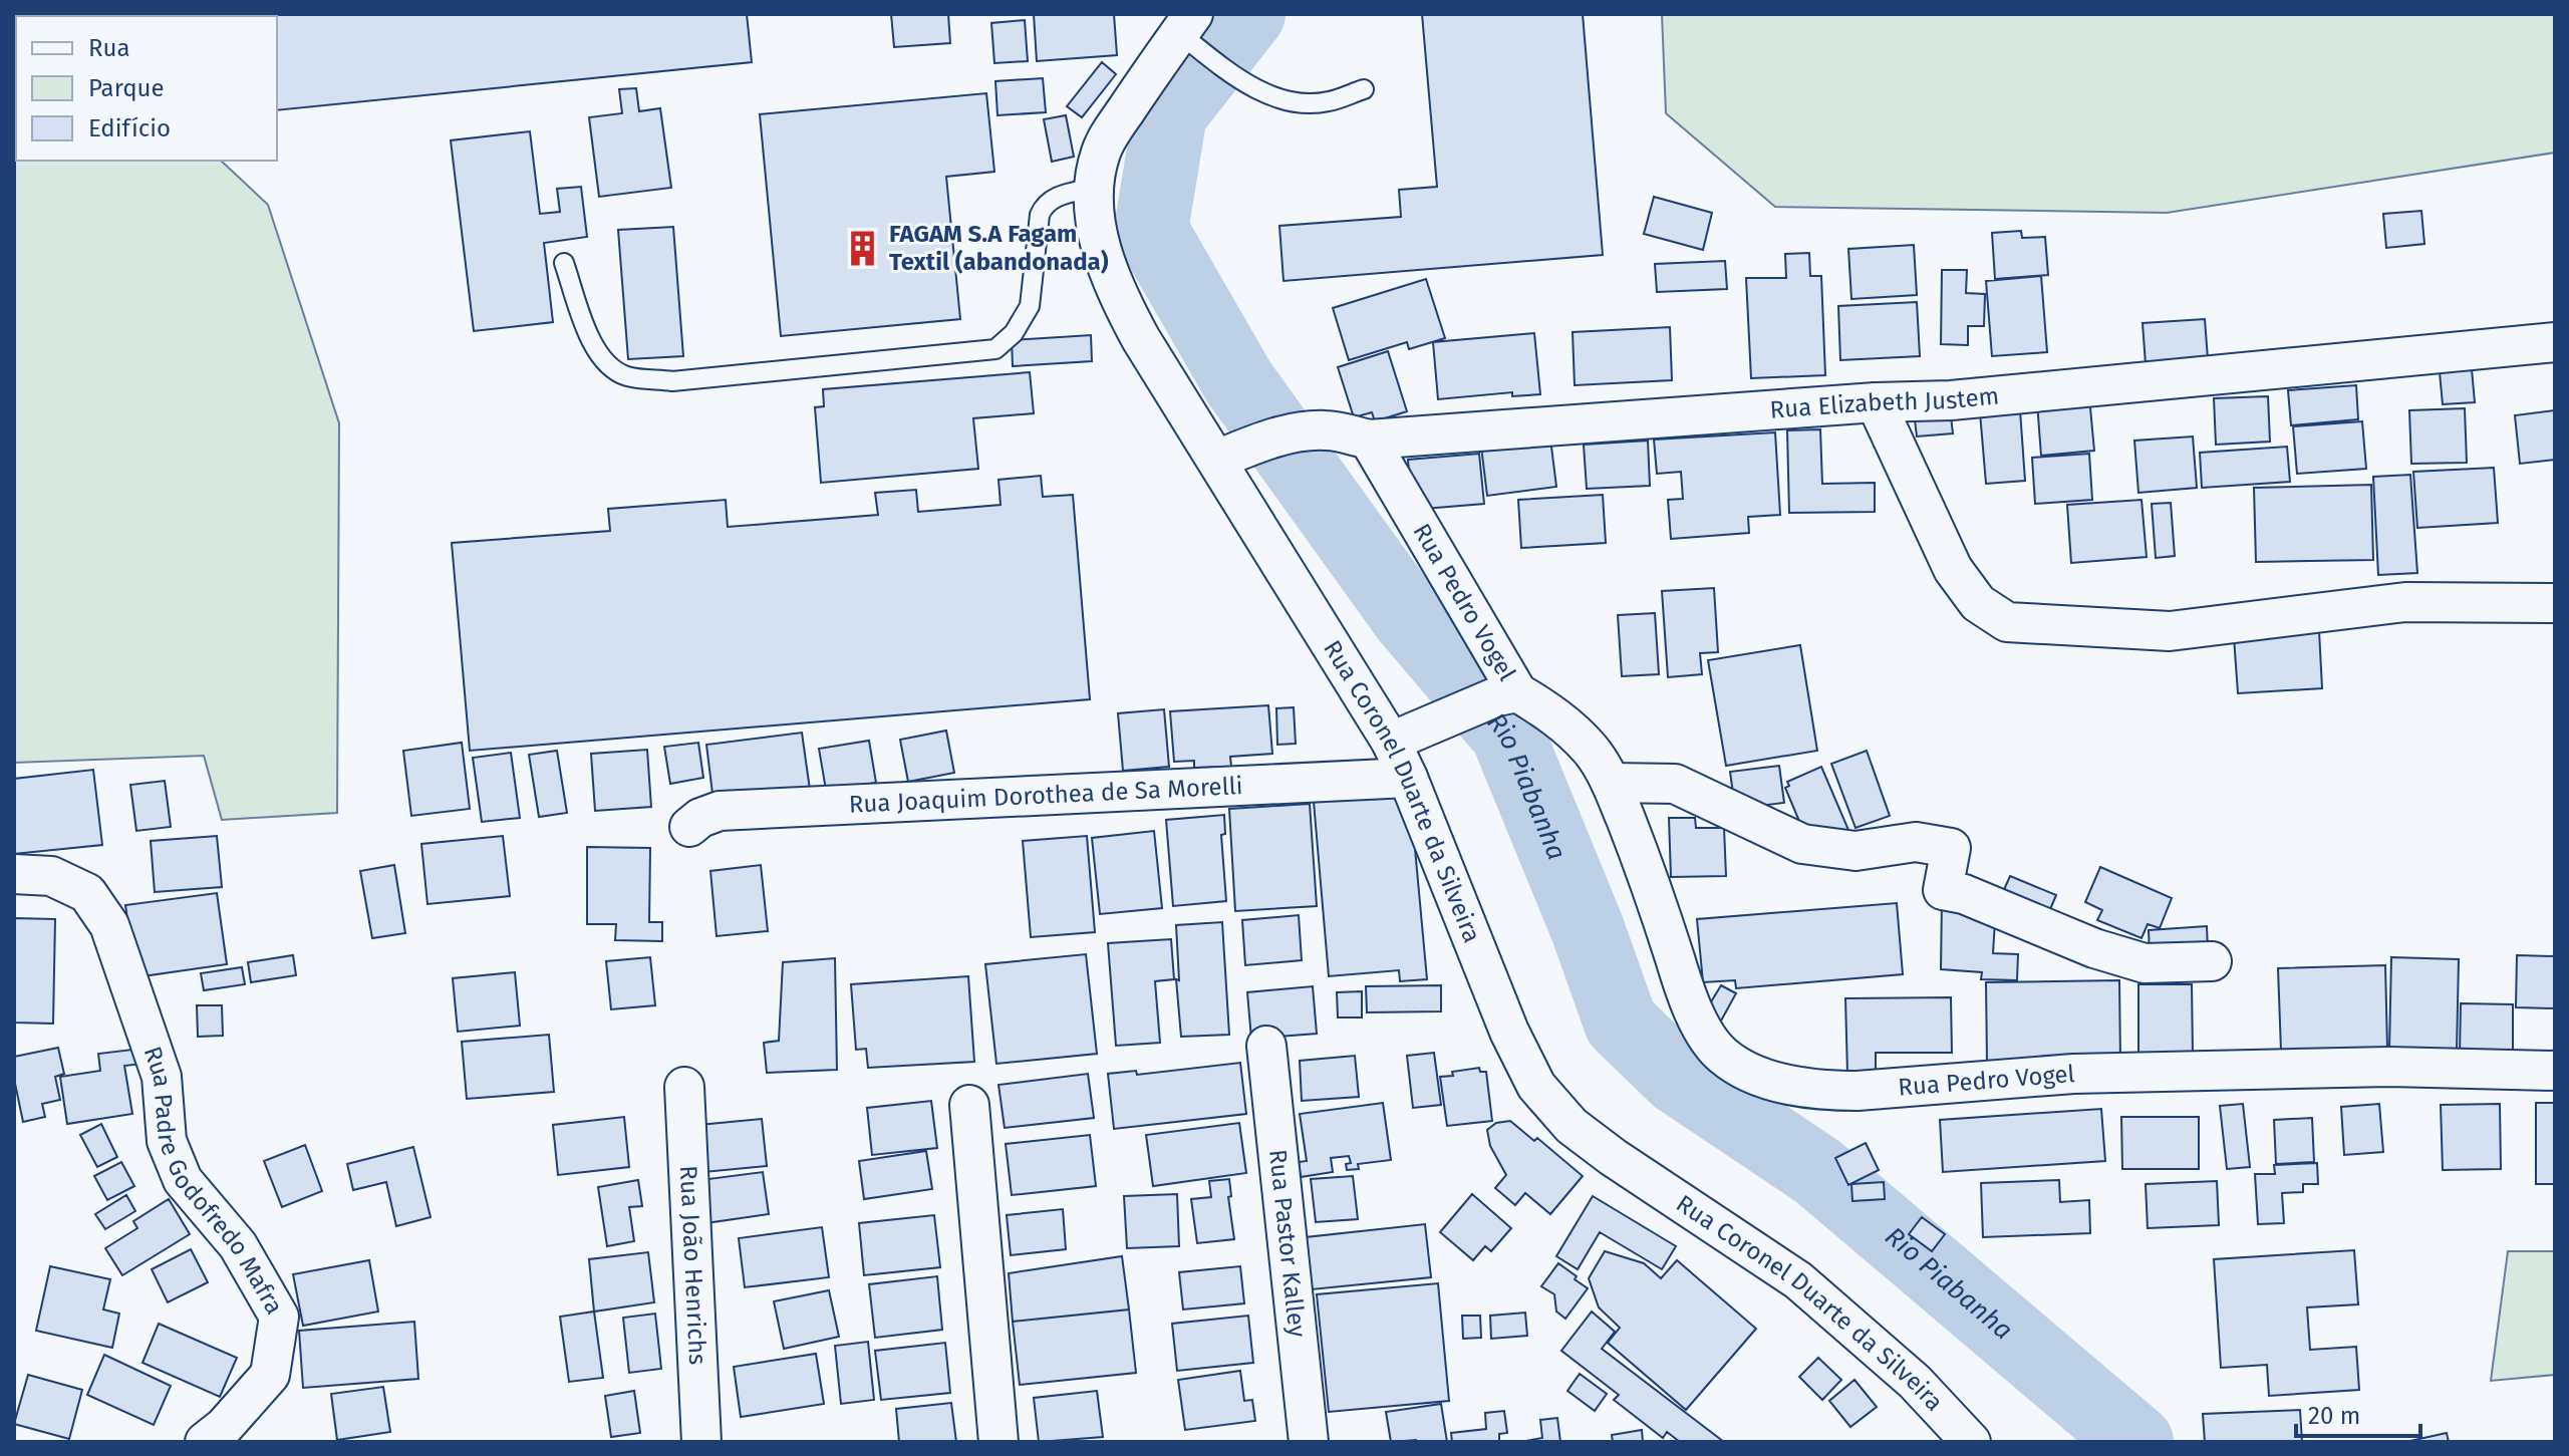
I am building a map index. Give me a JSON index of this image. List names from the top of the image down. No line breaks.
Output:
{"streets":{"street":["Rua Elizabeth Justem","Rua Pedro Vogel","Rua Coronel Duarte da Silveira","Rua Joaquim Dorothea de Sa Morelli","Rua Padre Godofredo Mafra","Rua Pastor Kalley","Rua João Henrichs"]},"crossings":[["Rua Elizabeth Justem","Rua Pedro Vogel"],["Rua Elizabeth Justem","Rua Coronel Duarte da Silveira"],["Rua Coronel Duarte da Silveira","Rua Joaquim Dorothea de Sa Morelli"]],"water":["Rio Piabanha"],"places":{"building":["FAGAM S.A Fagam Textil (abandonada)"]},"legend":["Rua","Parque","Edifício"],"scale_bar":"20 m"}
